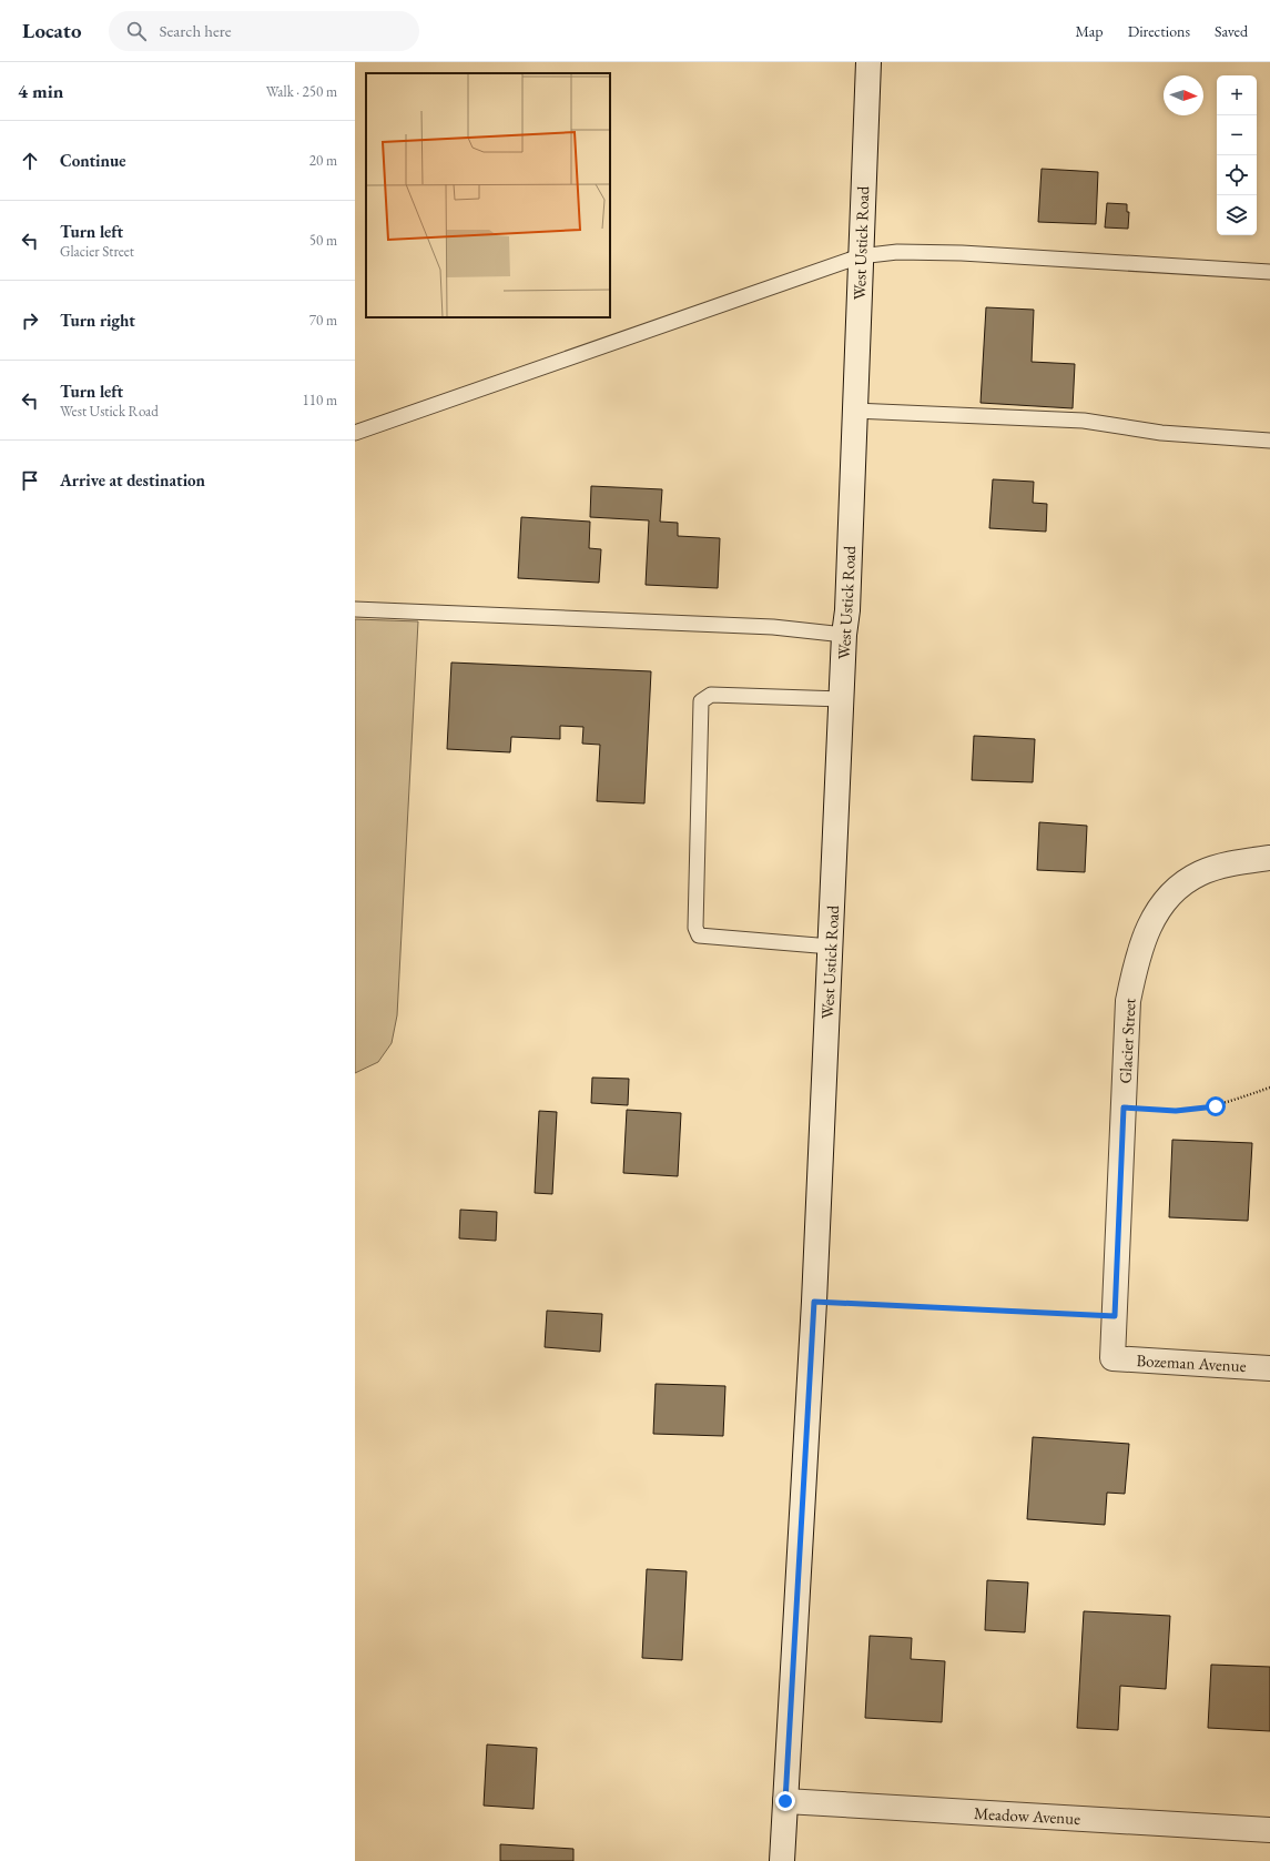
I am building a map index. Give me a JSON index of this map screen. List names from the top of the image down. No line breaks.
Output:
{"streets":{"main road":["West Ustick Road","Glacier Street","Bozeman Avenue","Meadow Avenue"]},"crossings":[["West Ustick Road","Meadow Avenue"],["Glacier Street","Bozeman Avenue"]],"north":"right","page":{"header":"Locato","search":"Search here","nav":["Map","Directions","Saved"],"heading":["4 min","Walk · 250 m"],"map_buttons":["+","−"],"list":[["Continue","20 m"],["Turn left","Glacier Street","50 m"],["Turn right","70 m"],["Turn left","West Ustick Road","110 m"],"Arrive at destination"]}}
